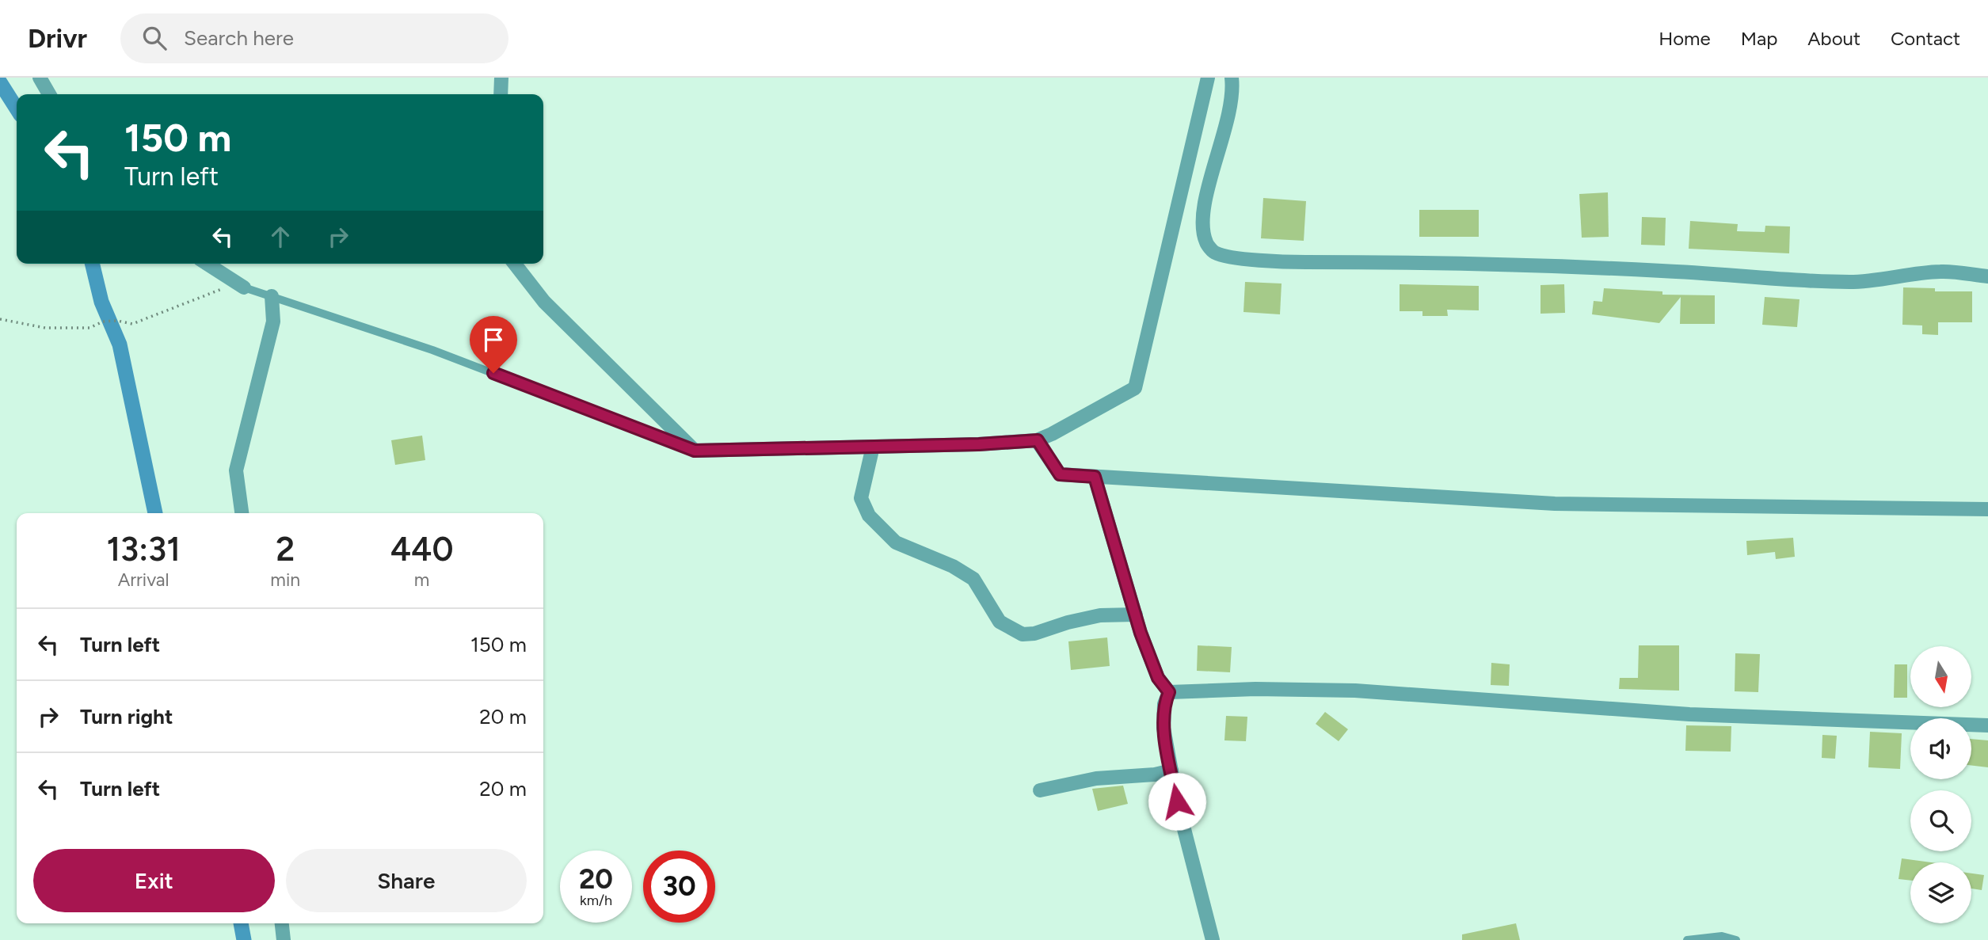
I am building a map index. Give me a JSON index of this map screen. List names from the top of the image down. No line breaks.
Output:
{"north":"bottom","page":{"header":"Drivr","search":"Search here","nav":["Home","Map","About","Contact"],"turn":["150 m","Turn left"],"eta":["13:31","Arrival","2","min","440","m"],"list":[{"name":"Turn left","value":"150 m"},{"name":"Turn right","value":"20 m"},{"name":"Turn left","value":"20 m"}],"buttons":["Exit","Share"],"speed":"20 km/h","limit":"30"}}
